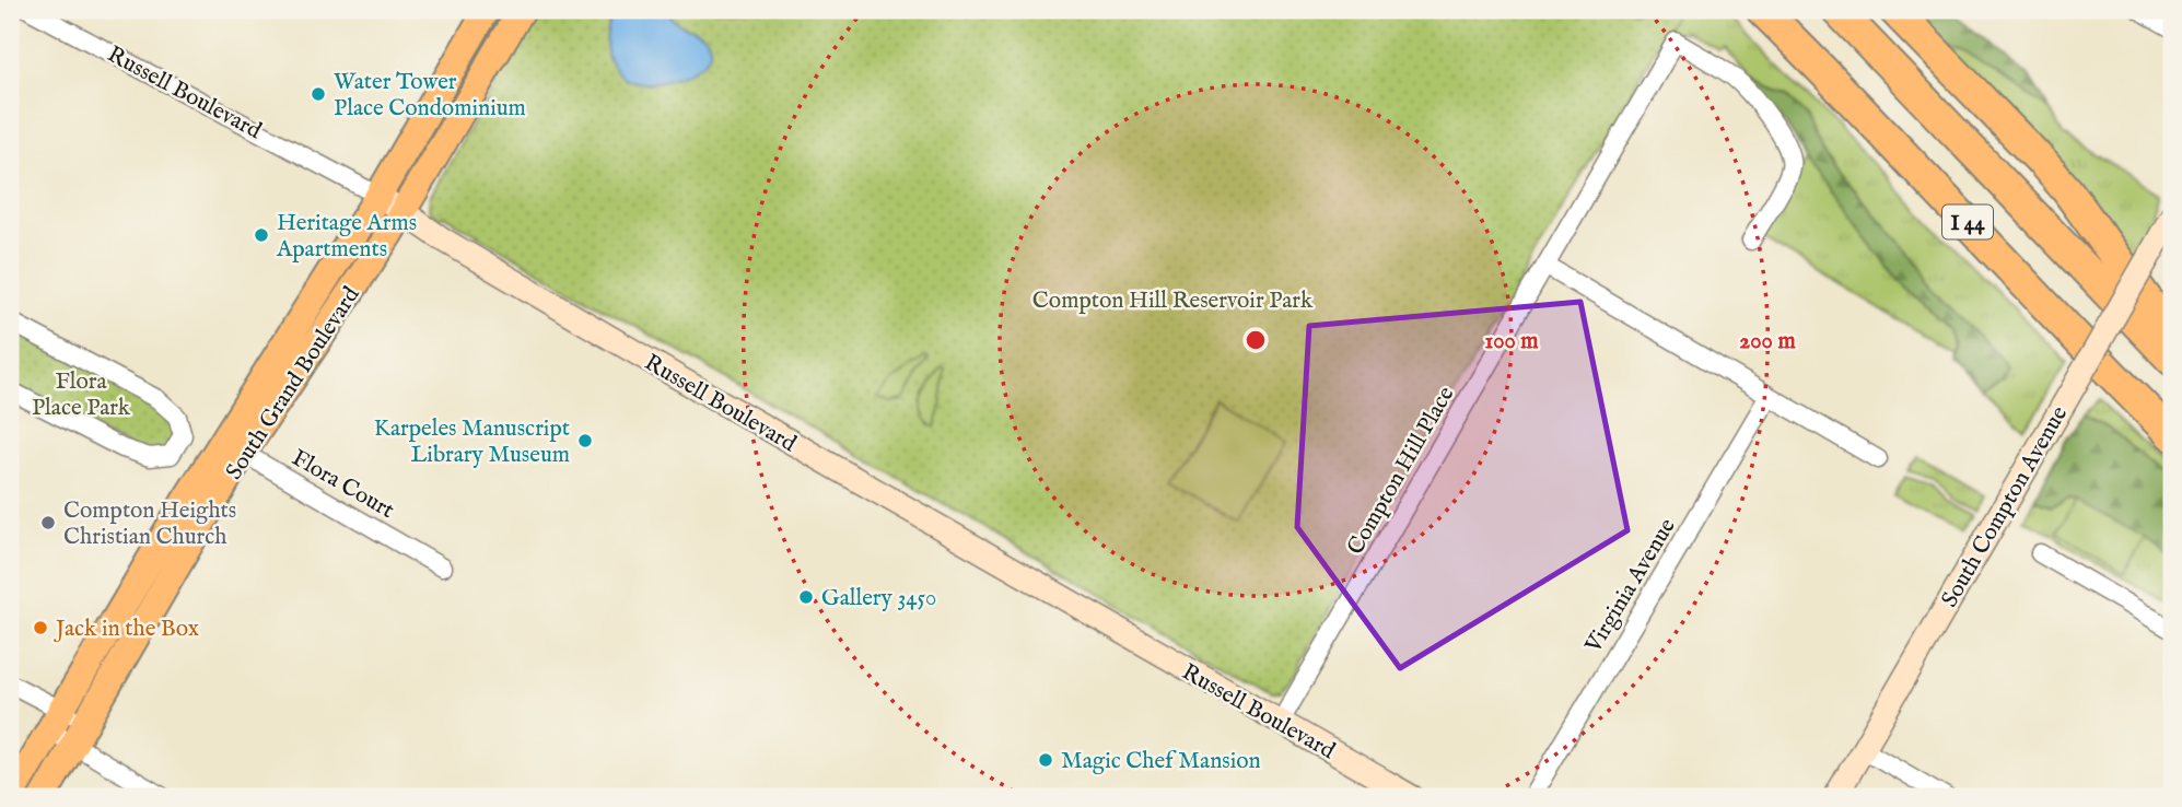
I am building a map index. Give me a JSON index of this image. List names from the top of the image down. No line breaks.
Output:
{"streets":{"highway":["I 44"],"main road":["Russell Boulevard","South Grand Boulevard","South Compton Avenue"],"street":["Compton Hill Place","Flora Court","Virginia Avenue"]},"crossings":[["Russell Boulevard","South Grand Boulevard"],["Russell Boulevard","Compton Hill Place"],["South Grand Boulevard","Flora Court"]],"parks":["Compton Hill Reservoir Park","Flora Place Park"],"places":["Water Tower Place Condominium","Heritage Arms Apartments","Karpeles Manuscript Library Museum","Compton Heights Christian Church","Gallery 3450","Jack in the Box","Magic Chef Mansion"],"rings":["100 m","200 m"]}
